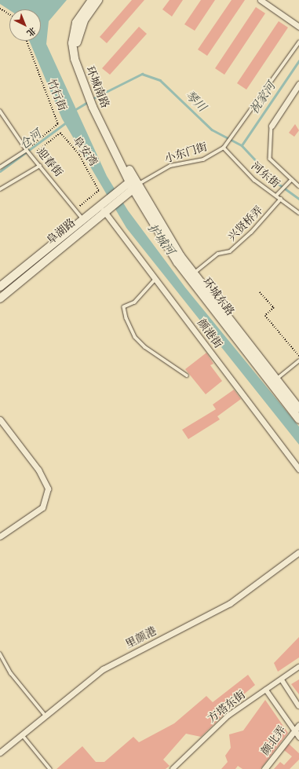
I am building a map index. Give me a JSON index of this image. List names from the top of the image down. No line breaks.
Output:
{"streets":{"main road":["环城南路","阜湖路","环城东路"],"street":["颜港街","里颜港","方塔东街","颜北弄"],"lane":["小东门街","迎春街","河东街","兴贤桥弄"],"path":["竹行街","阜安湾"]},"crossings":[["环城南路","小东门街"],["环城南路","阜湖路"],["环城南路","环城东路"],["竹行街","迎春街"],["阜安湾","迎春街"],["小东门街","河东街"],["小东门街","阜湖路"],["小东门街","环城东路"],["迎春街","阜湖路"],["河东街","兴贤桥弄"],["兴贤桥弄","环城东路"],["阜湖路","环城东路"],["阜湖路","颜港街"]],"water":["祝家河","琴川","仓河","护城河"],"north":"bottom right"}
